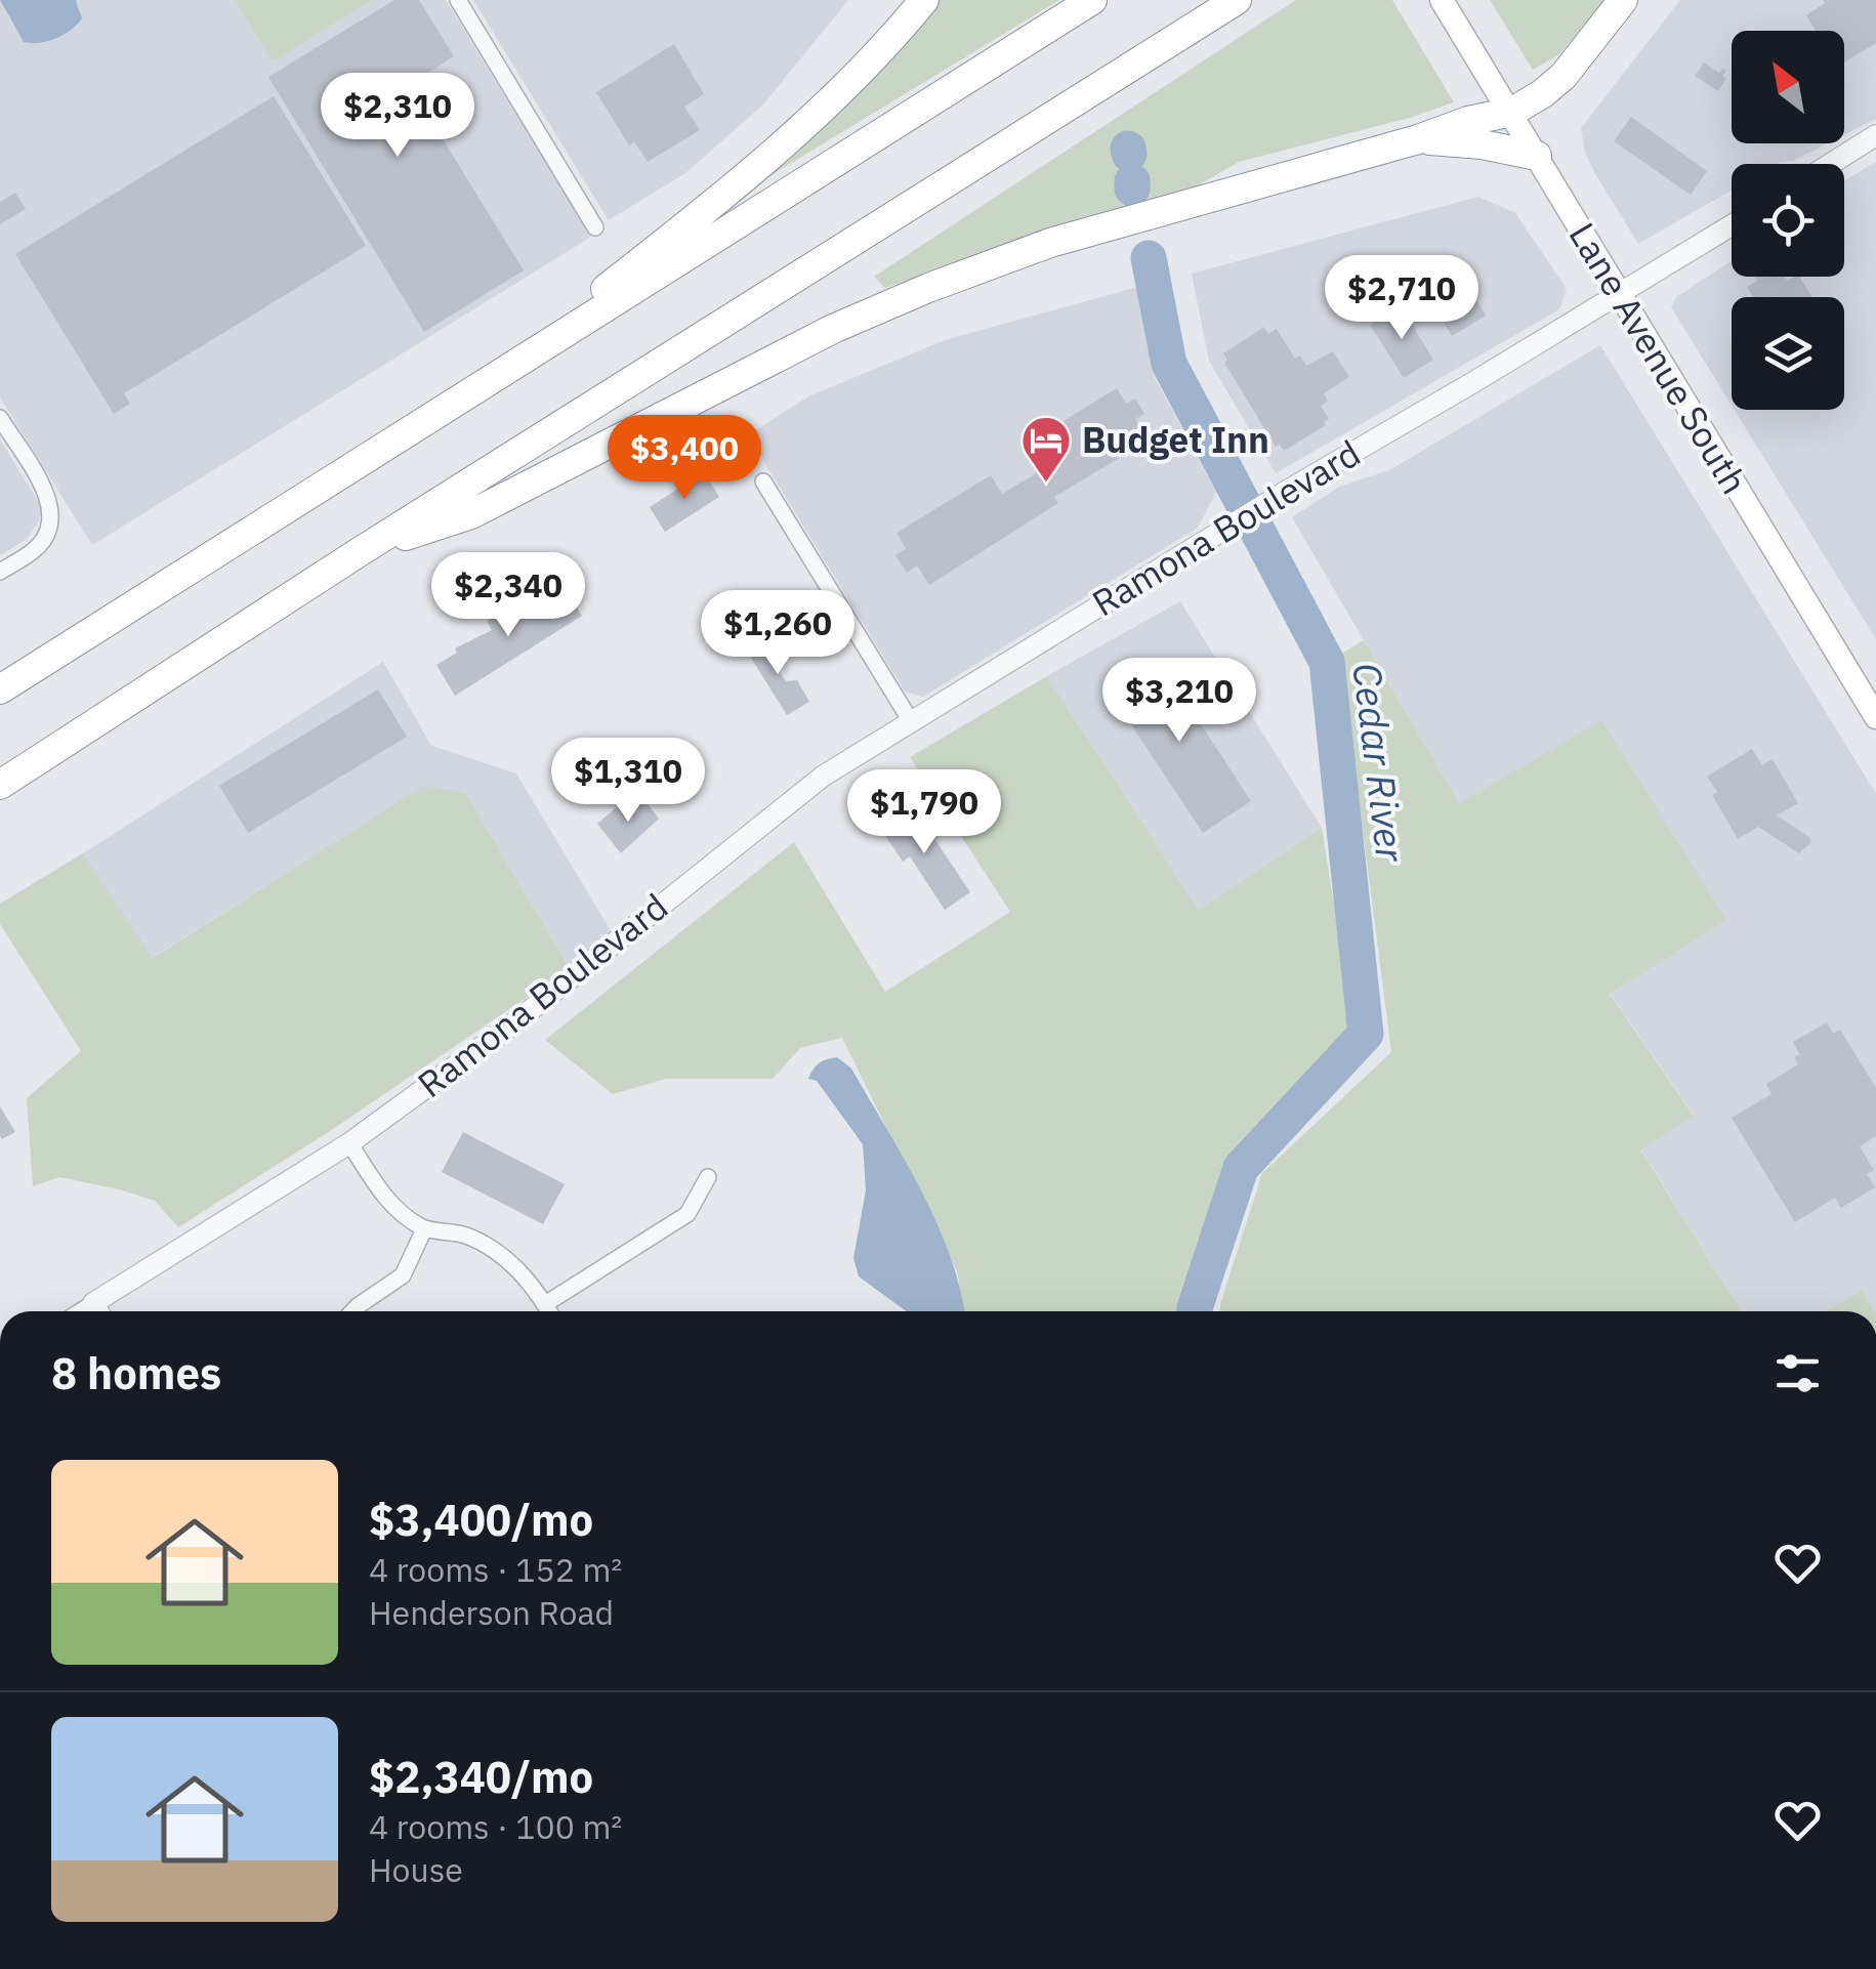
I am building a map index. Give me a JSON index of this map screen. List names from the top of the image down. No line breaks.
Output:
{"streets":{"main road":["Lane Avenue South"],"street":["Ramona Boulevard"]},"crossings":[["Lane Avenue South","Ramona Boulevard"]],"water":["Cedar River"],"places":{"hotel":["Budget Inn"]},"north":"top left","page":{"price":["$2,310","$2,710","$3,400","$2,340","$1,260","$3,210","$1,310","$1,790"],"heading":"8 homes","list":[{"name":"$3,400/mo","note":"4 rooms · 152 m² · Henderson Road"},{"name":"$2,340/mo","note":"4 rooms · 100 m² · House"}]}}
